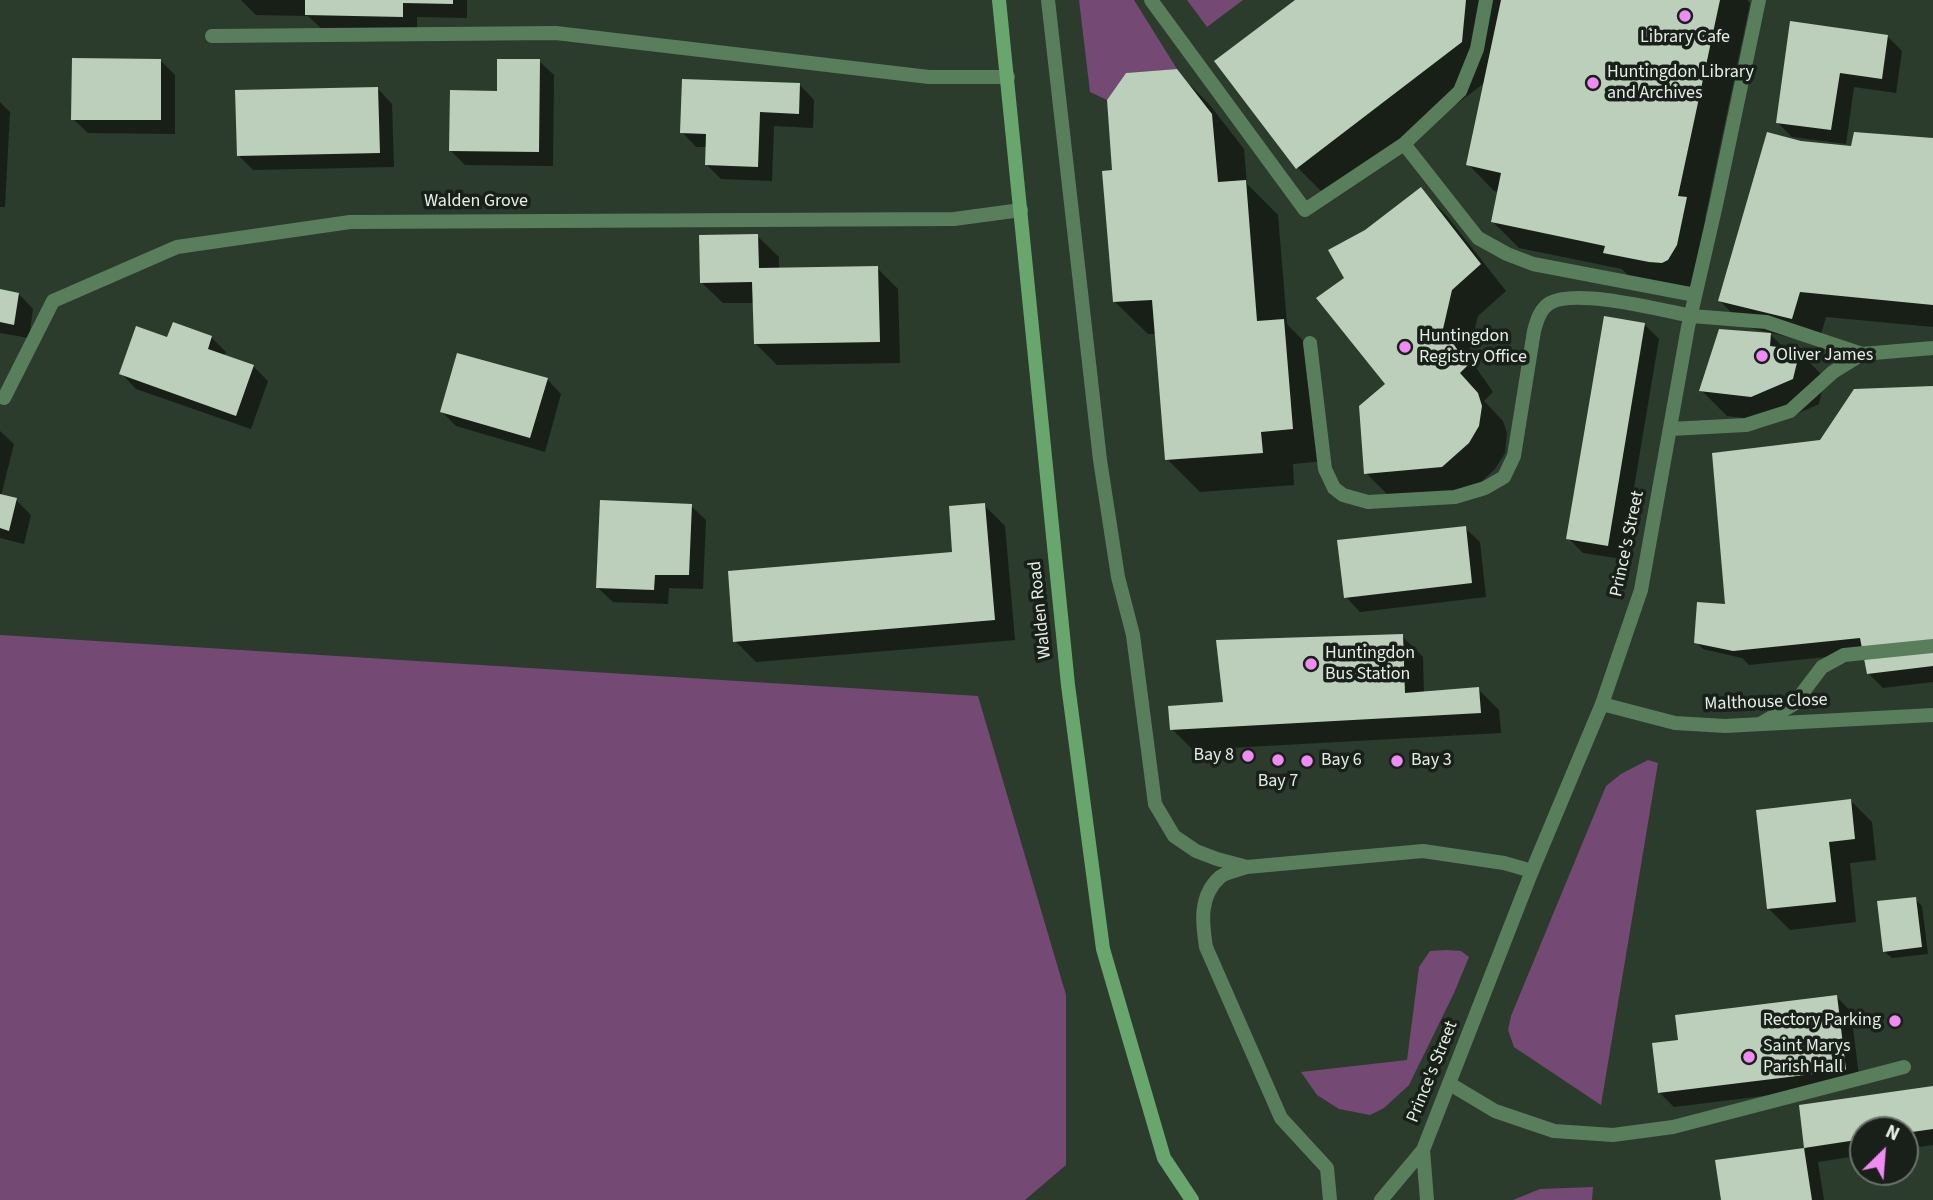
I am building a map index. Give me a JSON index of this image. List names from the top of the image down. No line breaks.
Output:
{"streets":{"main road":["Walden Road"],"street":["Walden Grove","Prince's Street","Malthouse Close"]},"crossings":[["Walden Grove","Walden Road"],["Prince's Street","Malthouse Close"]],"places":["Library Cafe","Huntingdon Library and Archives","Huntingdon Registry Office","Oliver James","Huntingdon Bus Station","Bay 8","Bay 7","Bay 6","Bay 3","Rectory Parking","Saint Marys Parish Hall"],"north":"top right"}
